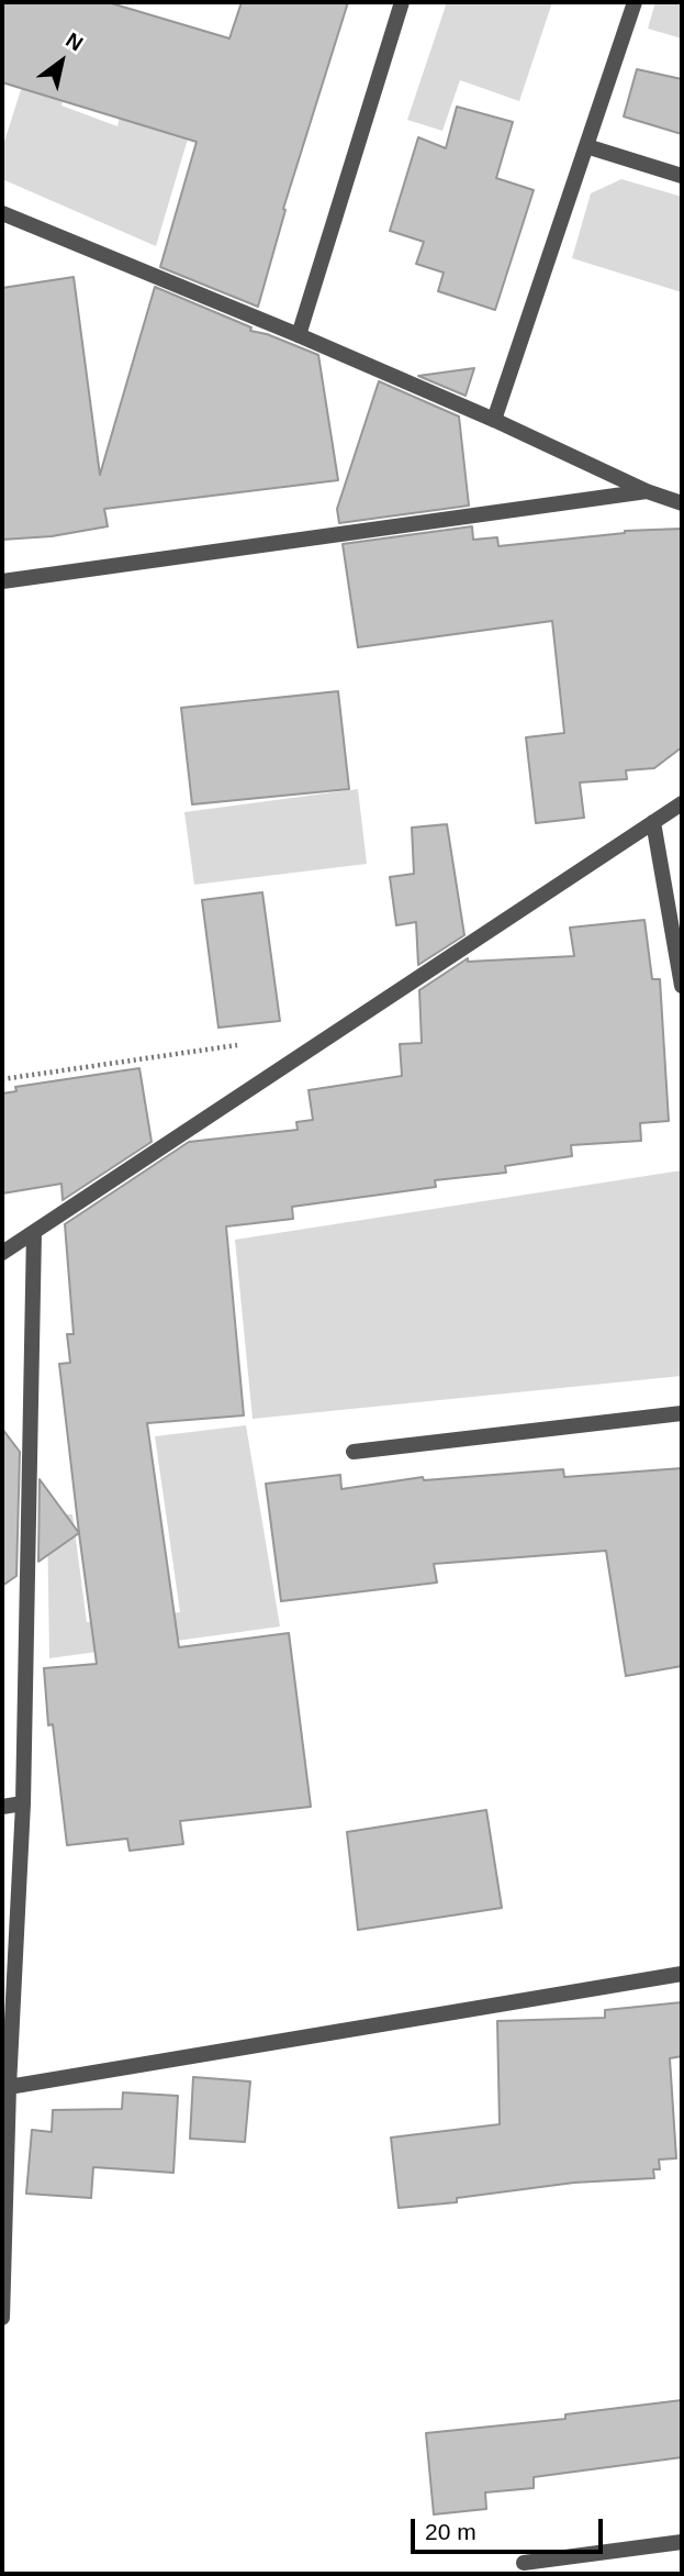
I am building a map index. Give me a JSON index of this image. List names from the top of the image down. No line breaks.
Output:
{"scale_bar":"20 m","north":"top right"}
